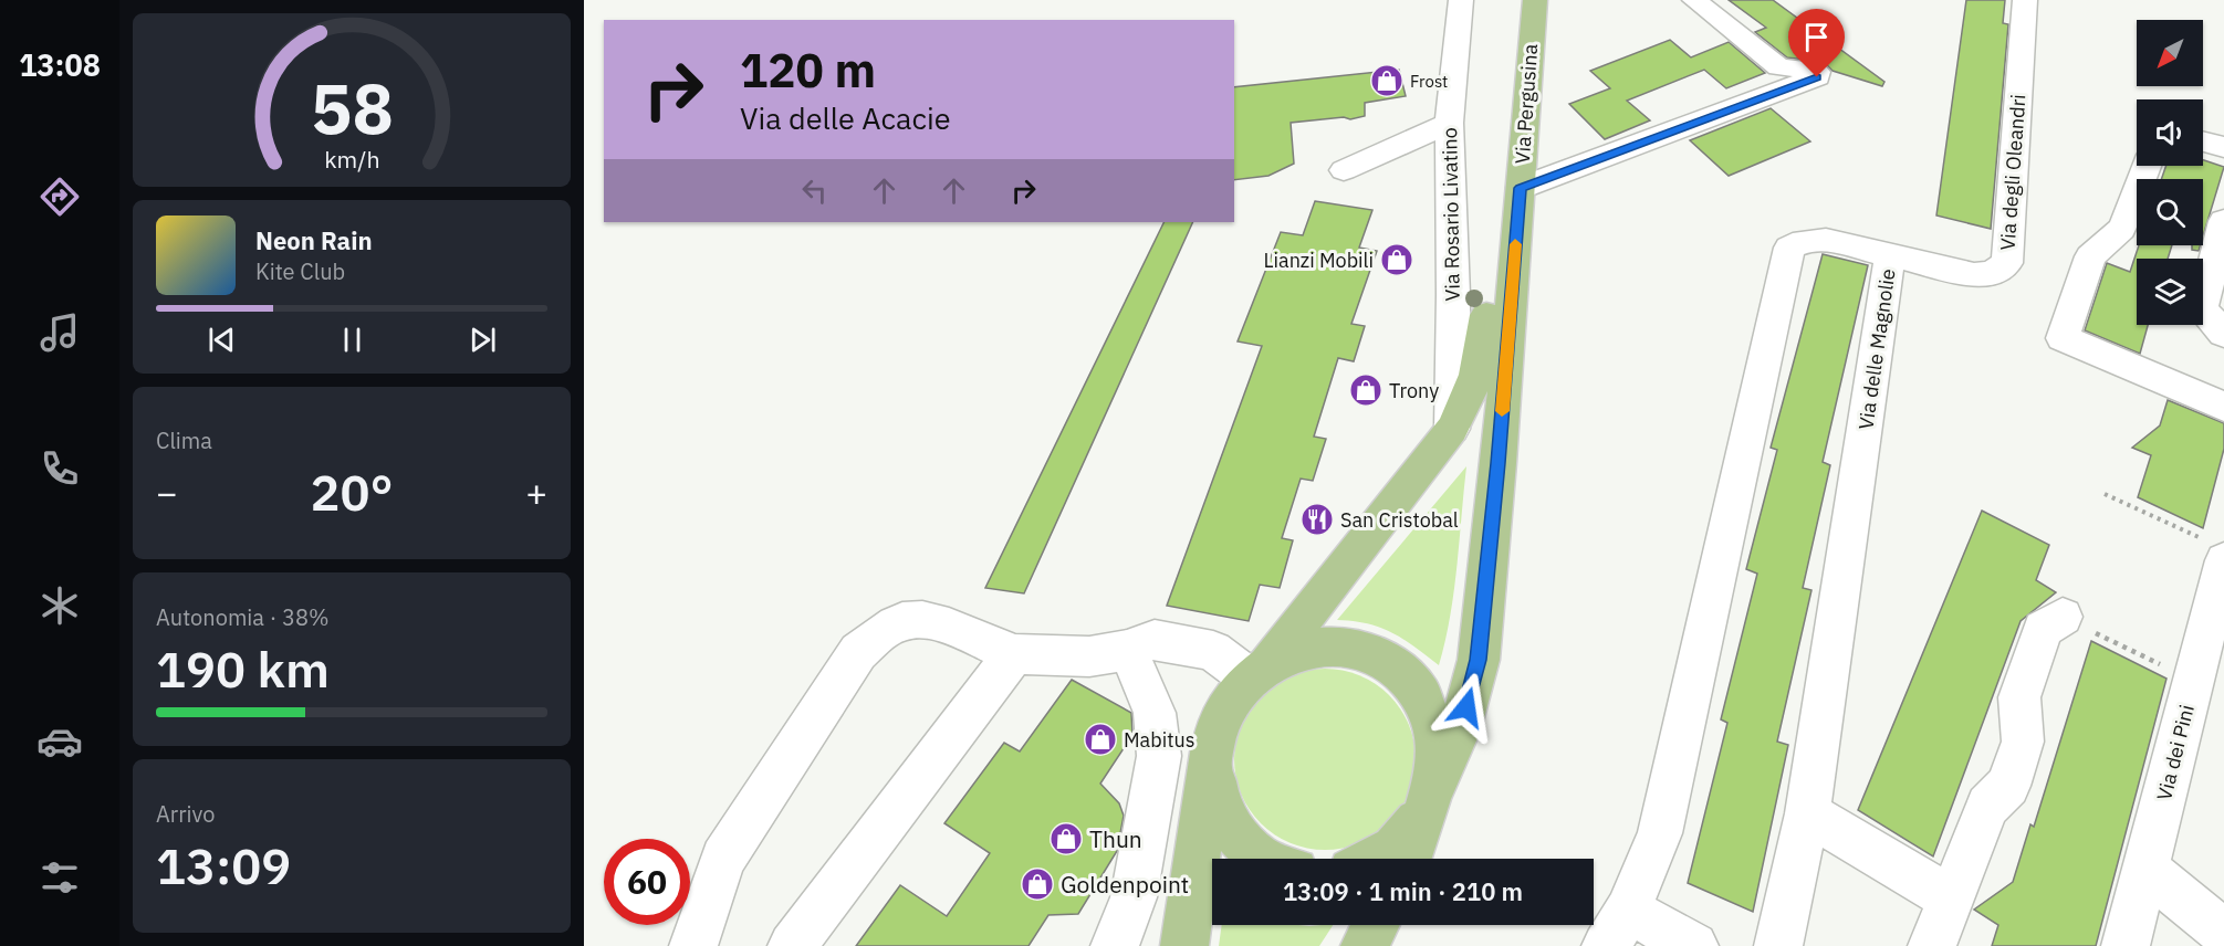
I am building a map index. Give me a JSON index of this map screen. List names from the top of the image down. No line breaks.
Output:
{"streets":{"main road":["Via Pergusina"],"street":["Via degli Oleandri","Via Rosario Livatino","Via delle Magnolie","Via dei Pini"]},"crossings":[["Via Pergusina","Via Rosario Livatino"],["Via degli Oleandri","Via delle Magnolie"]],"places":{"shop":["Frost","Lianzi Mobili","Trony","Mabitus","Thun","Goldenpoint"],"restaurant":["San Cristobal"]},"north":"bottom left","page":{"tabs":"13:08","turn":["120 m","Via delle Acacie"],"song":["Neon Rain","Kite Club"],"tile":["Clima",["Autonomia · 38%","190 km"],["Arrivo","13:09"]],"heat":["−","20°","+"],"limit":"60","trip":"13:09 · 1 min · 210 m","gauge":["58","km/h"]}}
